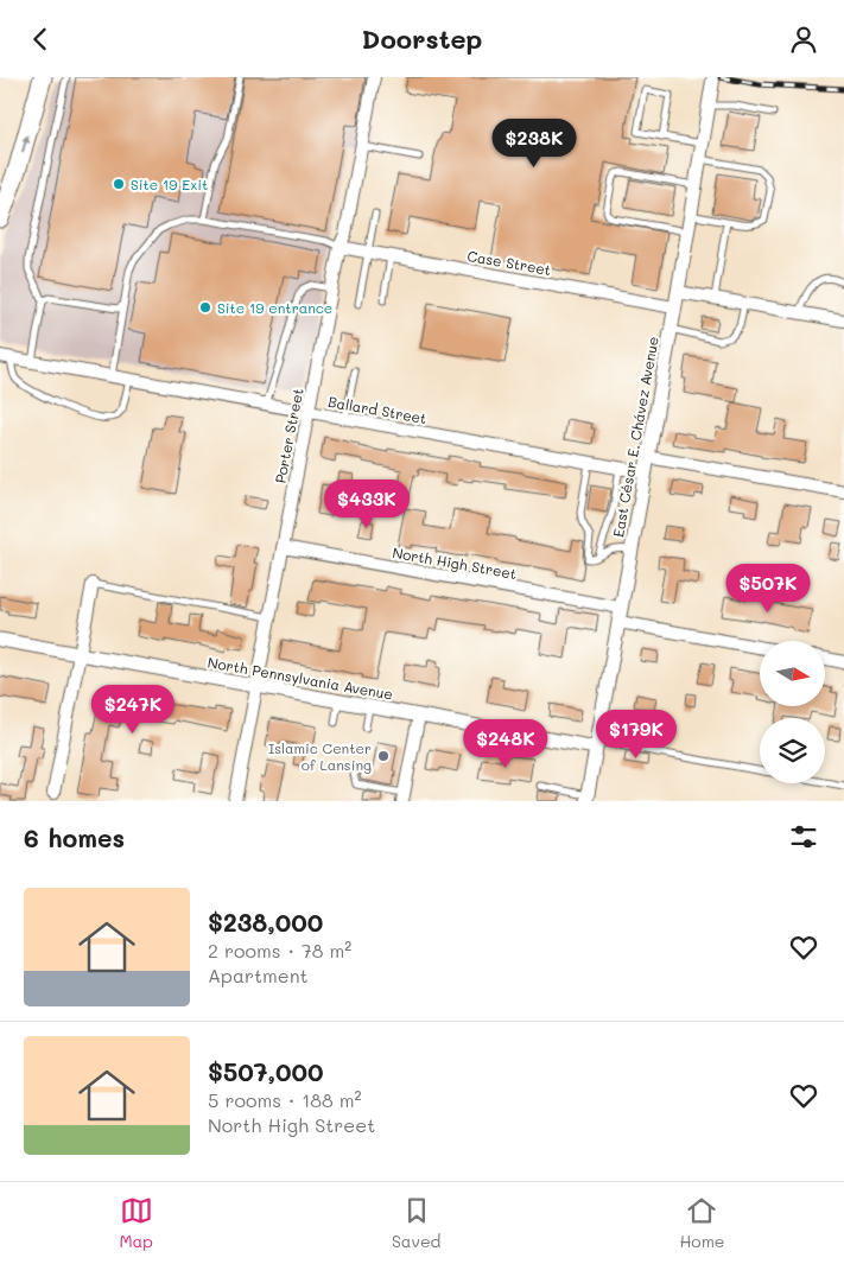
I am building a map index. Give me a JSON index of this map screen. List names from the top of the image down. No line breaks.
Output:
{"streets":{"street":["Case Street","Ballard Street","Porter Street","East César E. Chávez Avenue","North High Street","North Pennsylvania Avenue"]},"crossings":[["Case Street","Porter Street"],["Case Street","East César E. Chávez Avenue"],["Ballard Street","Porter Street"],["Ballard Street","East César E. Chávez Avenue"],["Porter Street","North High Street"],["Porter Street","North Pennsylvania Avenue"],["East César E. Chávez Avenue","North High Street"],["East César E. Chávez Avenue","North Pennsylvania Avenue"]],"places":["Site 19 Exit","Site 19 entrance","Islamic Center of Lansing"],"north":"right","page":{"header":"Doorstep","price":["$238K","$433K","$507K","$247K","$179K","$248K"],"heading":"6 homes","list":[{"name":"$238,000","note":"2 rooms · 78 m² · Apartment"},{"name":"$507,000","note":"5 rooms · 188 m² · North High Street"}],"tabs":["Map","Saved","Home"]}}
